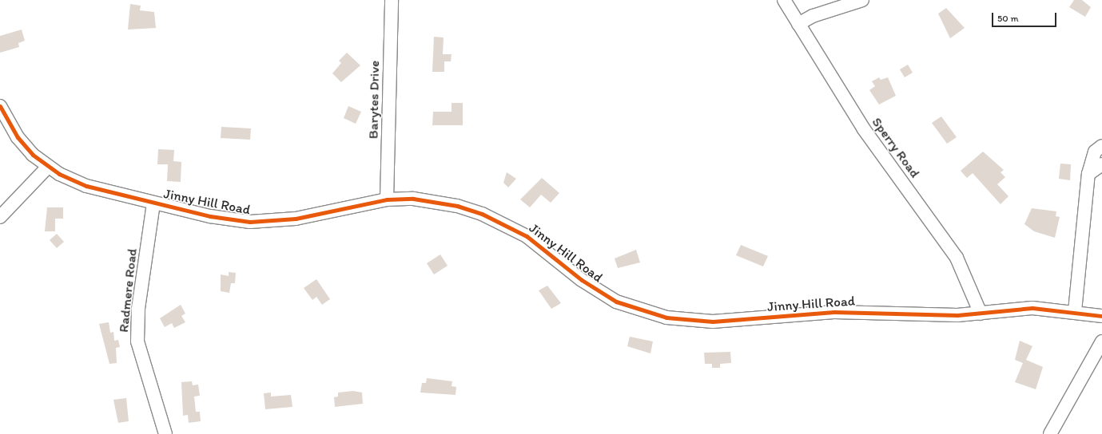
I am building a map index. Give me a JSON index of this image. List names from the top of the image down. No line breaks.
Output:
{"streets":{"street":["Barytes Drive","Sperry Road","Jinny Hill Road","Radmere Road"]},"crossings":[["Barytes Drive","Jinny Hill Road"],["Sperry Road","Jinny Hill Road"],["Jinny Hill Road","Radmere Road"]],"scale_bar":"50 m"}
